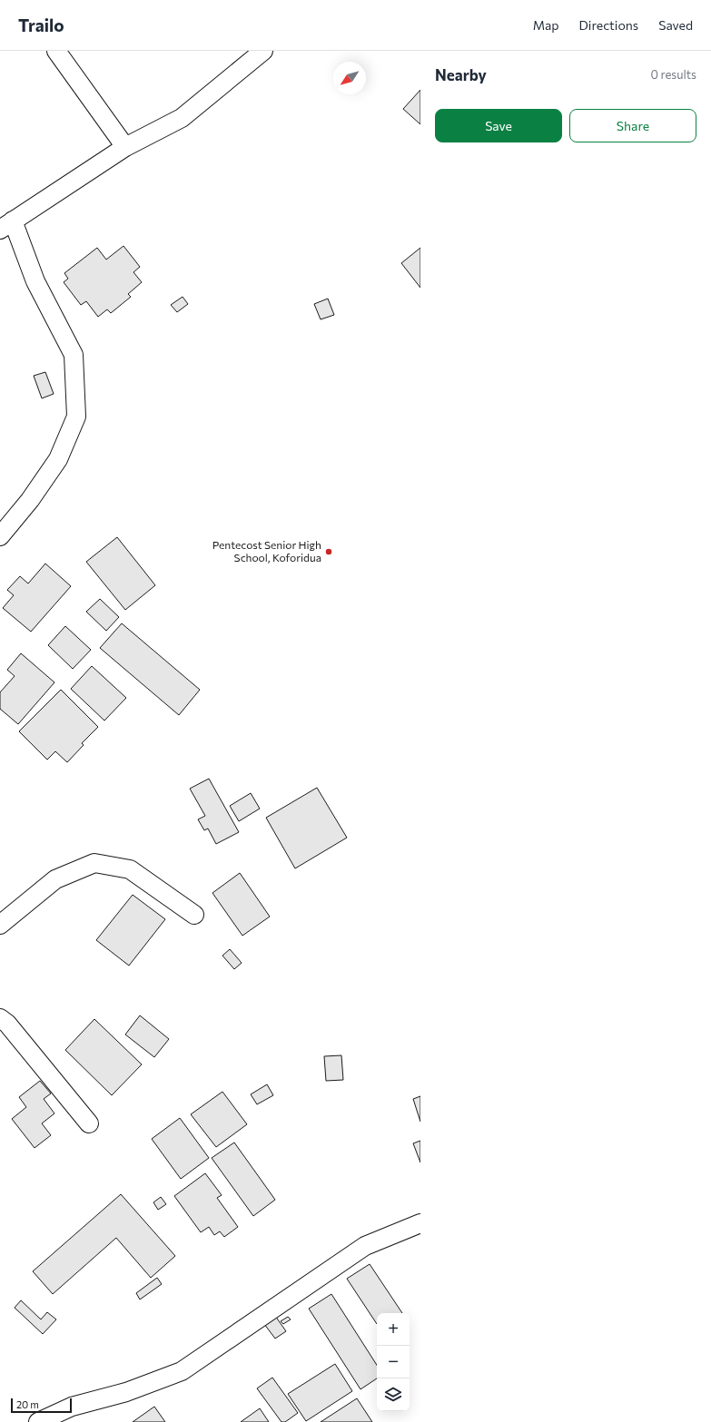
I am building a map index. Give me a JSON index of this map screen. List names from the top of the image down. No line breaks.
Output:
{"places":["Pentecost Senior High School, Koforidua"],"scale_bar":"20 m","north":"bottom left","page":{"header":"Trailo","nav":["Map","Directions","Saved"],"heading":["Nearby","0 results"],"buttons":["Save","Share"],"map_buttons":["+","−"],"scale":"20 m"}}
